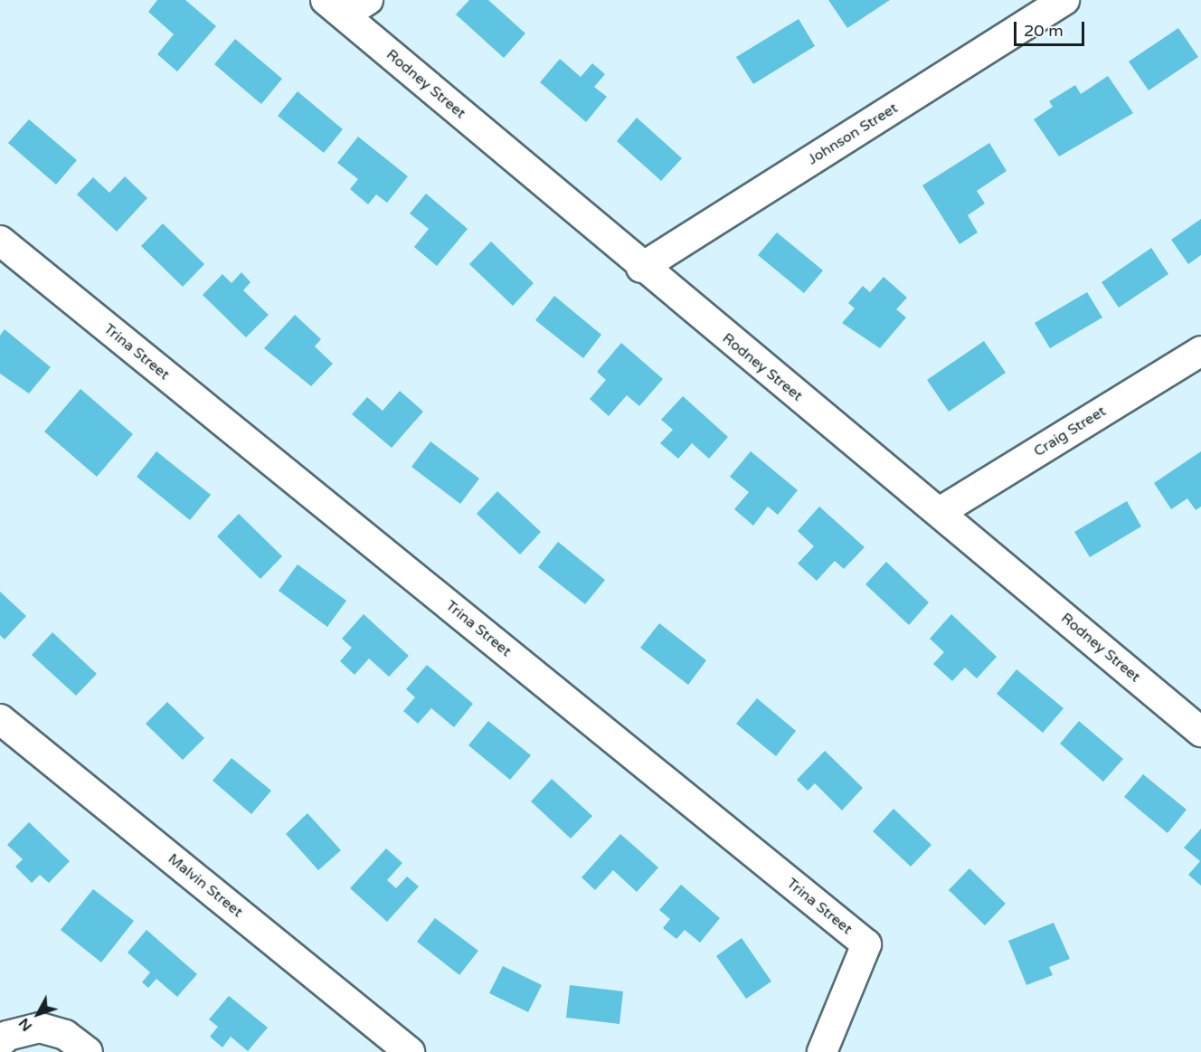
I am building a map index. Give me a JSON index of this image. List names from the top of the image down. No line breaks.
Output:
{"streets":{"street":["Rodney Street","Johnson Street","Trina Street","Craig Street","Malvin Street"]},"crossings":[["Rodney Street","Johnson Street"],["Rodney Street","Craig Street"]],"scale_bar":"20 m","north":"bottom left"}
